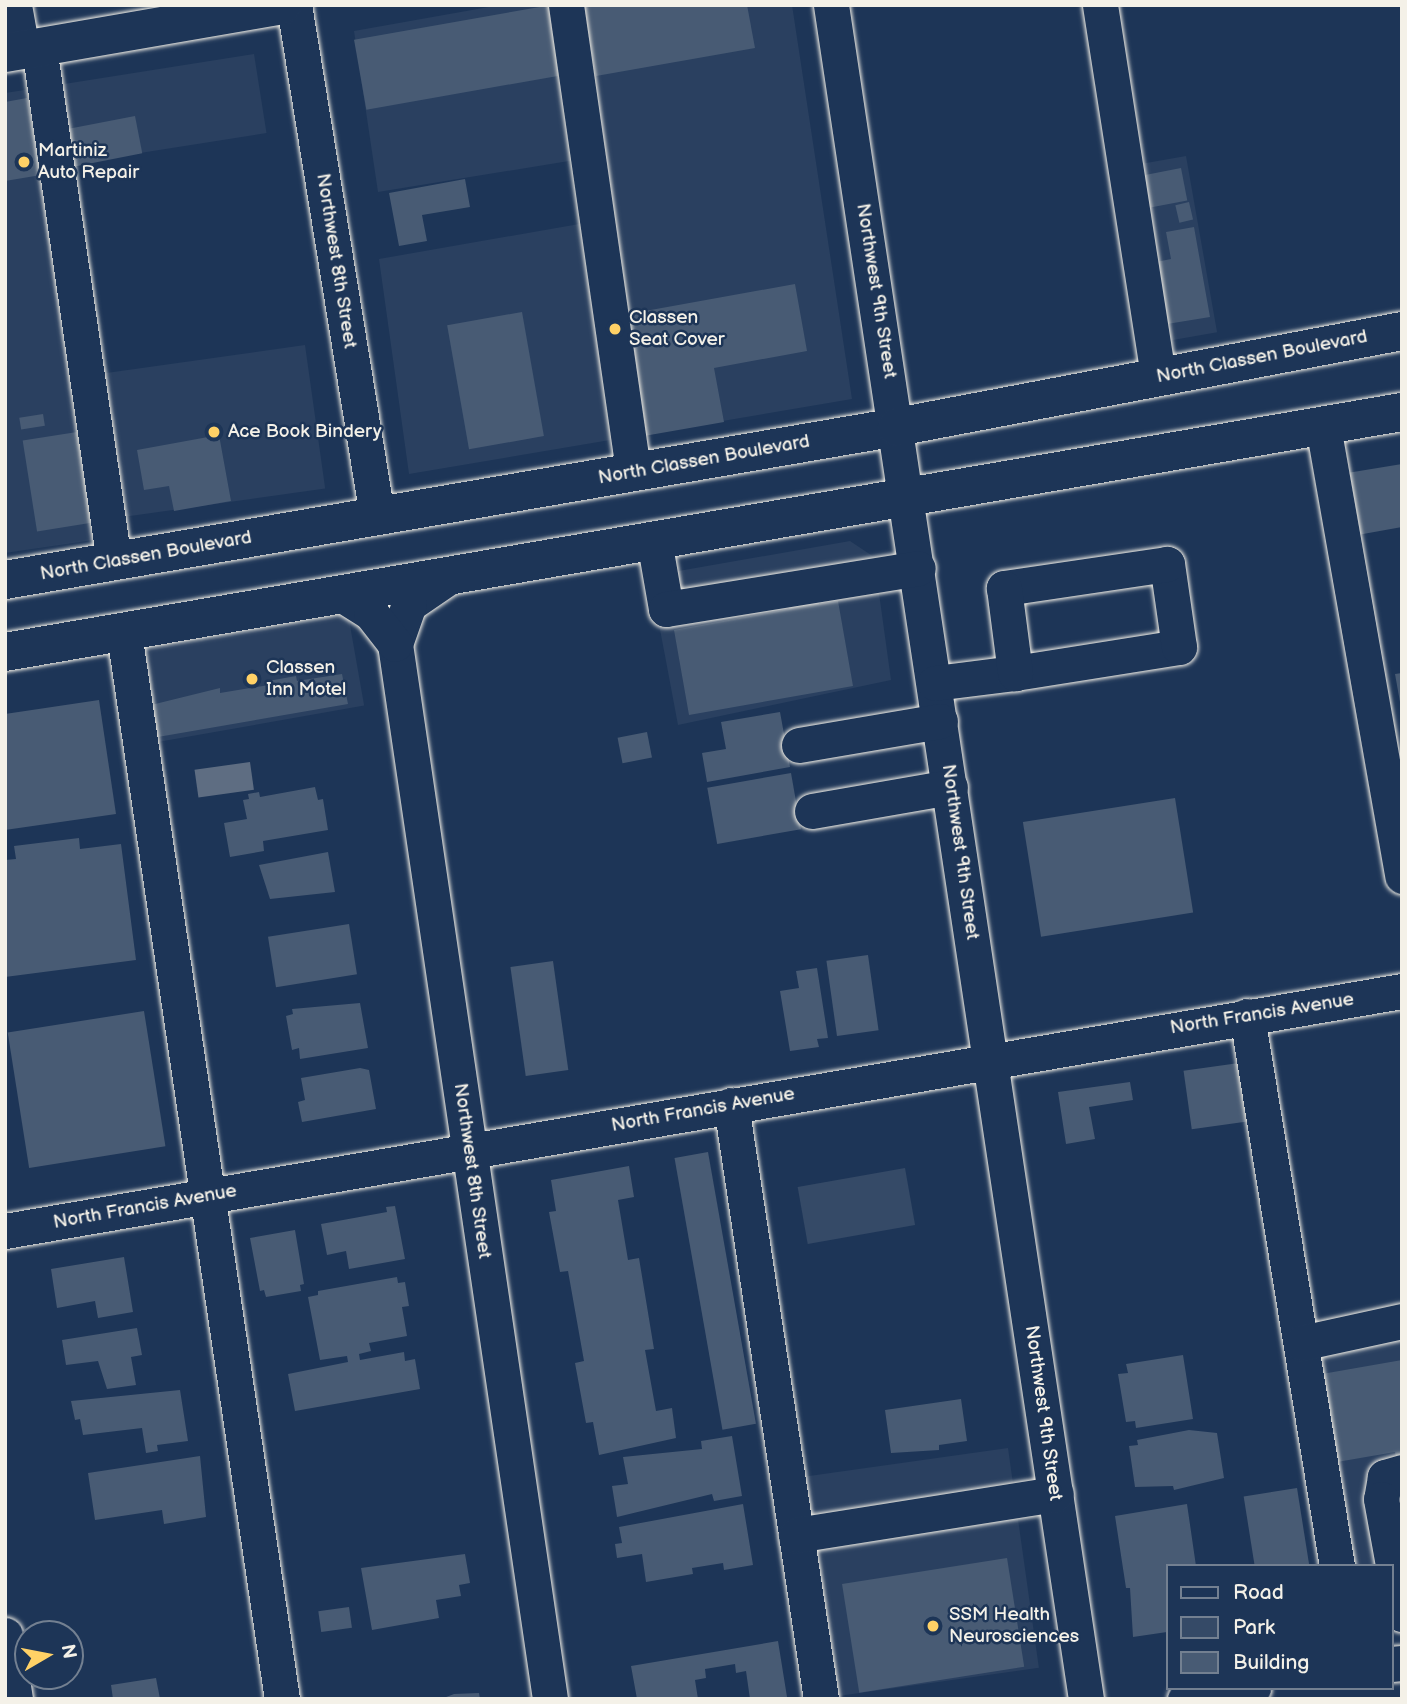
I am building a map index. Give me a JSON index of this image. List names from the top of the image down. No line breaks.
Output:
{"streets":{"main road":["North Classen Boulevard"],"street":["Northwest 8th Street","Northwest 9th Street","North Francis Avenue"]},"crossings":[["Northwest 8th Street","North Classen Boulevard"],["Northwest 8th Street","North Francis Avenue"],["Northwest 9th Street","North Classen Boulevard"],["Northwest 9th Street","North Francis Avenue"]],"places":["Martiniz Auto Repair","Classen Seat Cover","Ace Book Bindery","Classen Inn Motel","SSM Health Neurosciences"],"legend":["Road","Park","Building"],"north":"right"}
